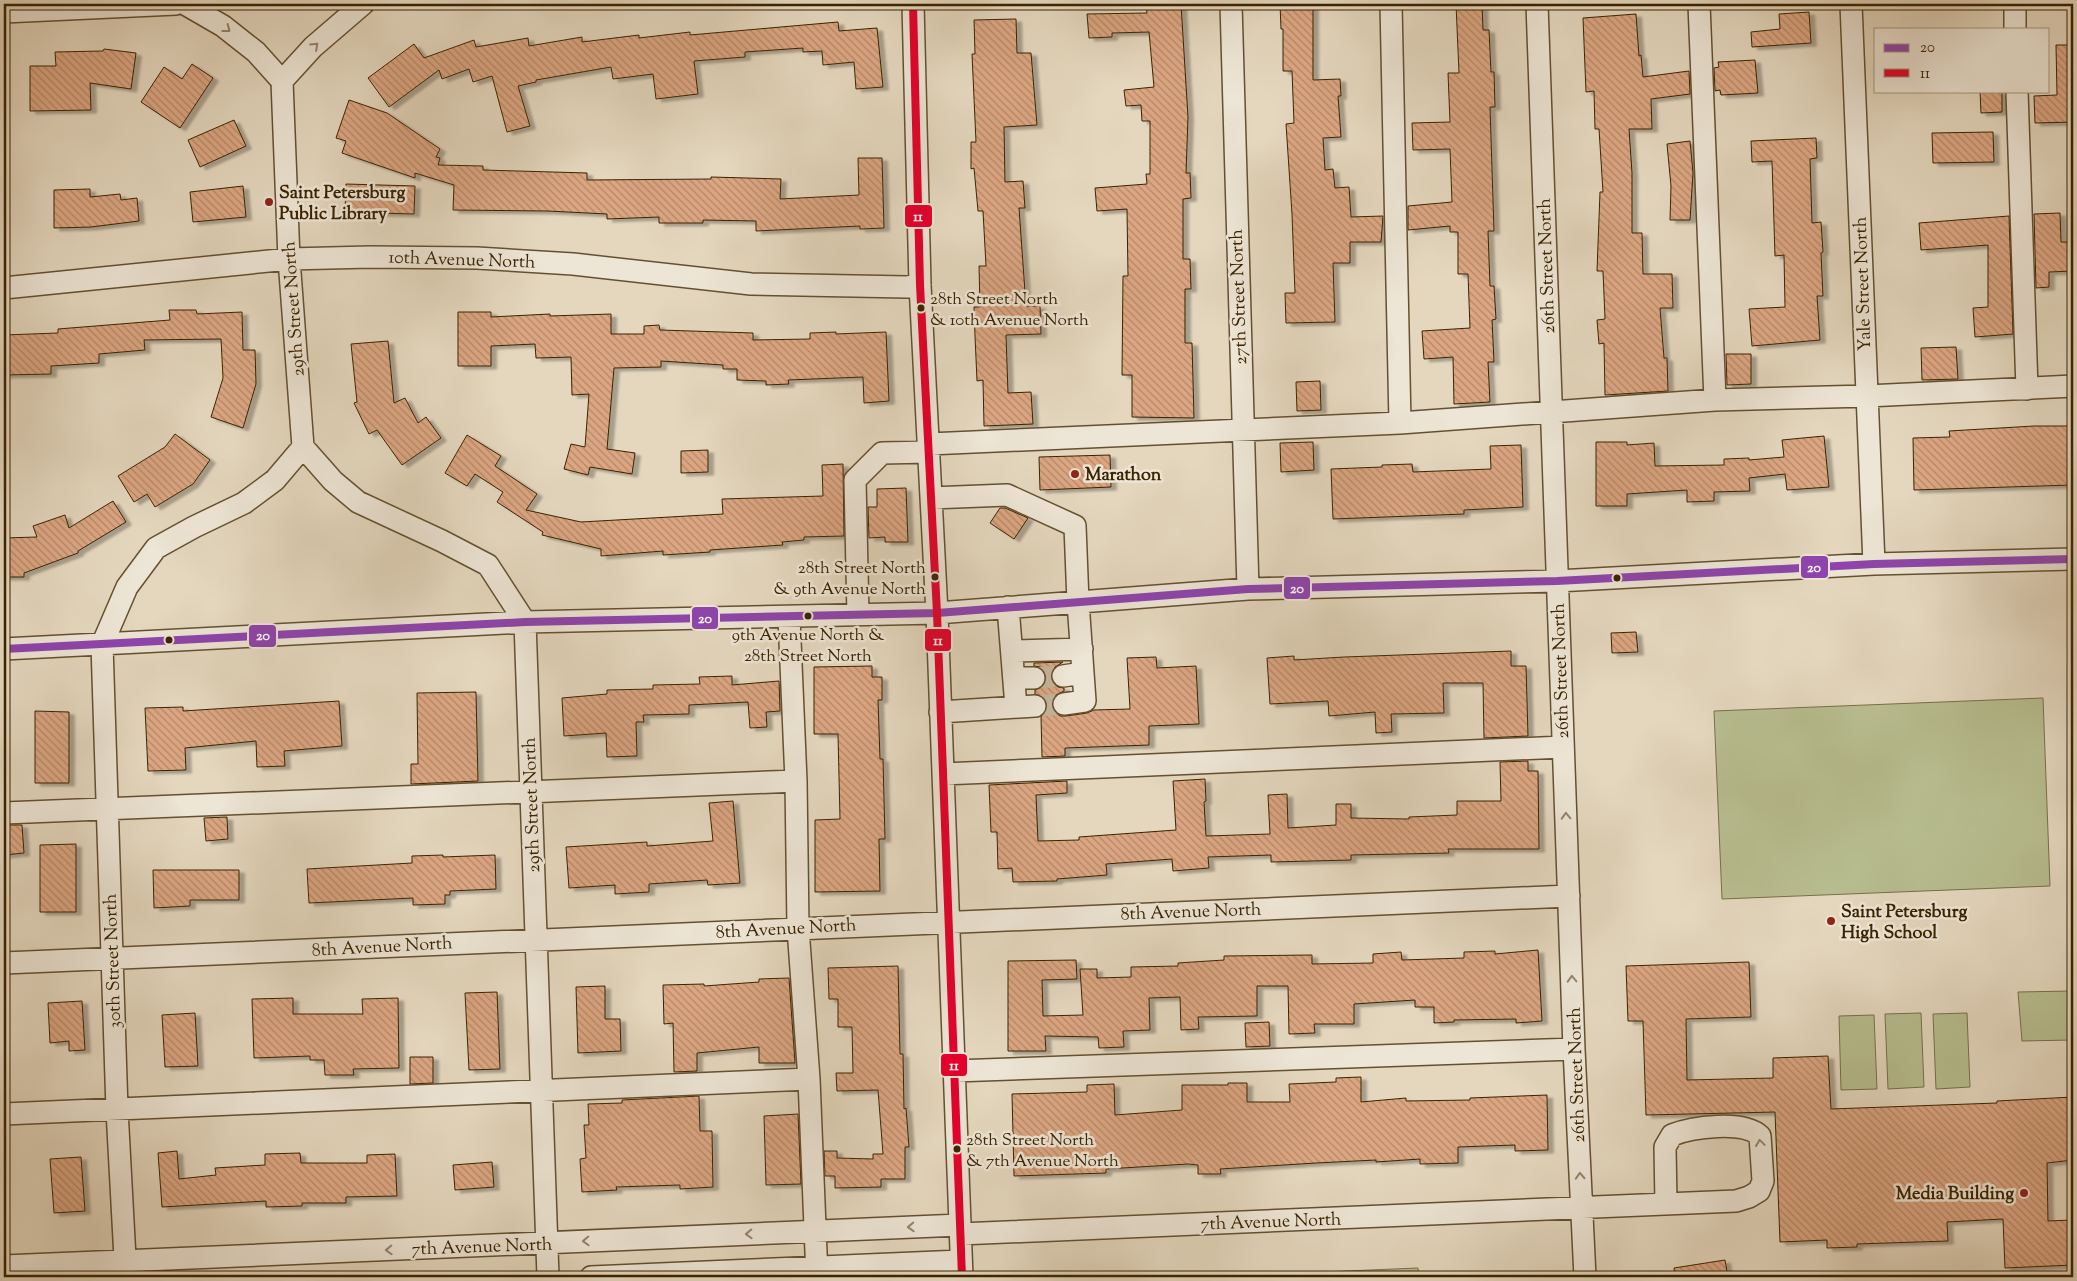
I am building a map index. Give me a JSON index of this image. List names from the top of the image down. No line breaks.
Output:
{"streets":{"street":["10th Avenue North","26th Street North","Yale Street North","27th Street North","29th Street North","8th Avenue North","30th Street North","7th Avenue North"]},"crossings":[["10th Avenue North","29th Street North"],["26th Street North","8th Avenue North"],["26th Street North","7th Avenue North"],["29th Street North","8th Avenue North"],["29th Street North","7th Avenue North"],["8th Avenue North","30th Street North"],["30th Street North","7th Avenue North"]],"one_way":["26th Street North"],"places":["Saint Petersburg Public Library","28th Street North & 10th Avenue North","Marathon","28th Street North & 9th Avenue North","9th Avenue North & 28th Street North","Saint Petersburg High School","28th Street North & 7th Avenue North","Media Building"],"lines":["transit line 11","transit line 20"],"legend":["20","11"]}
